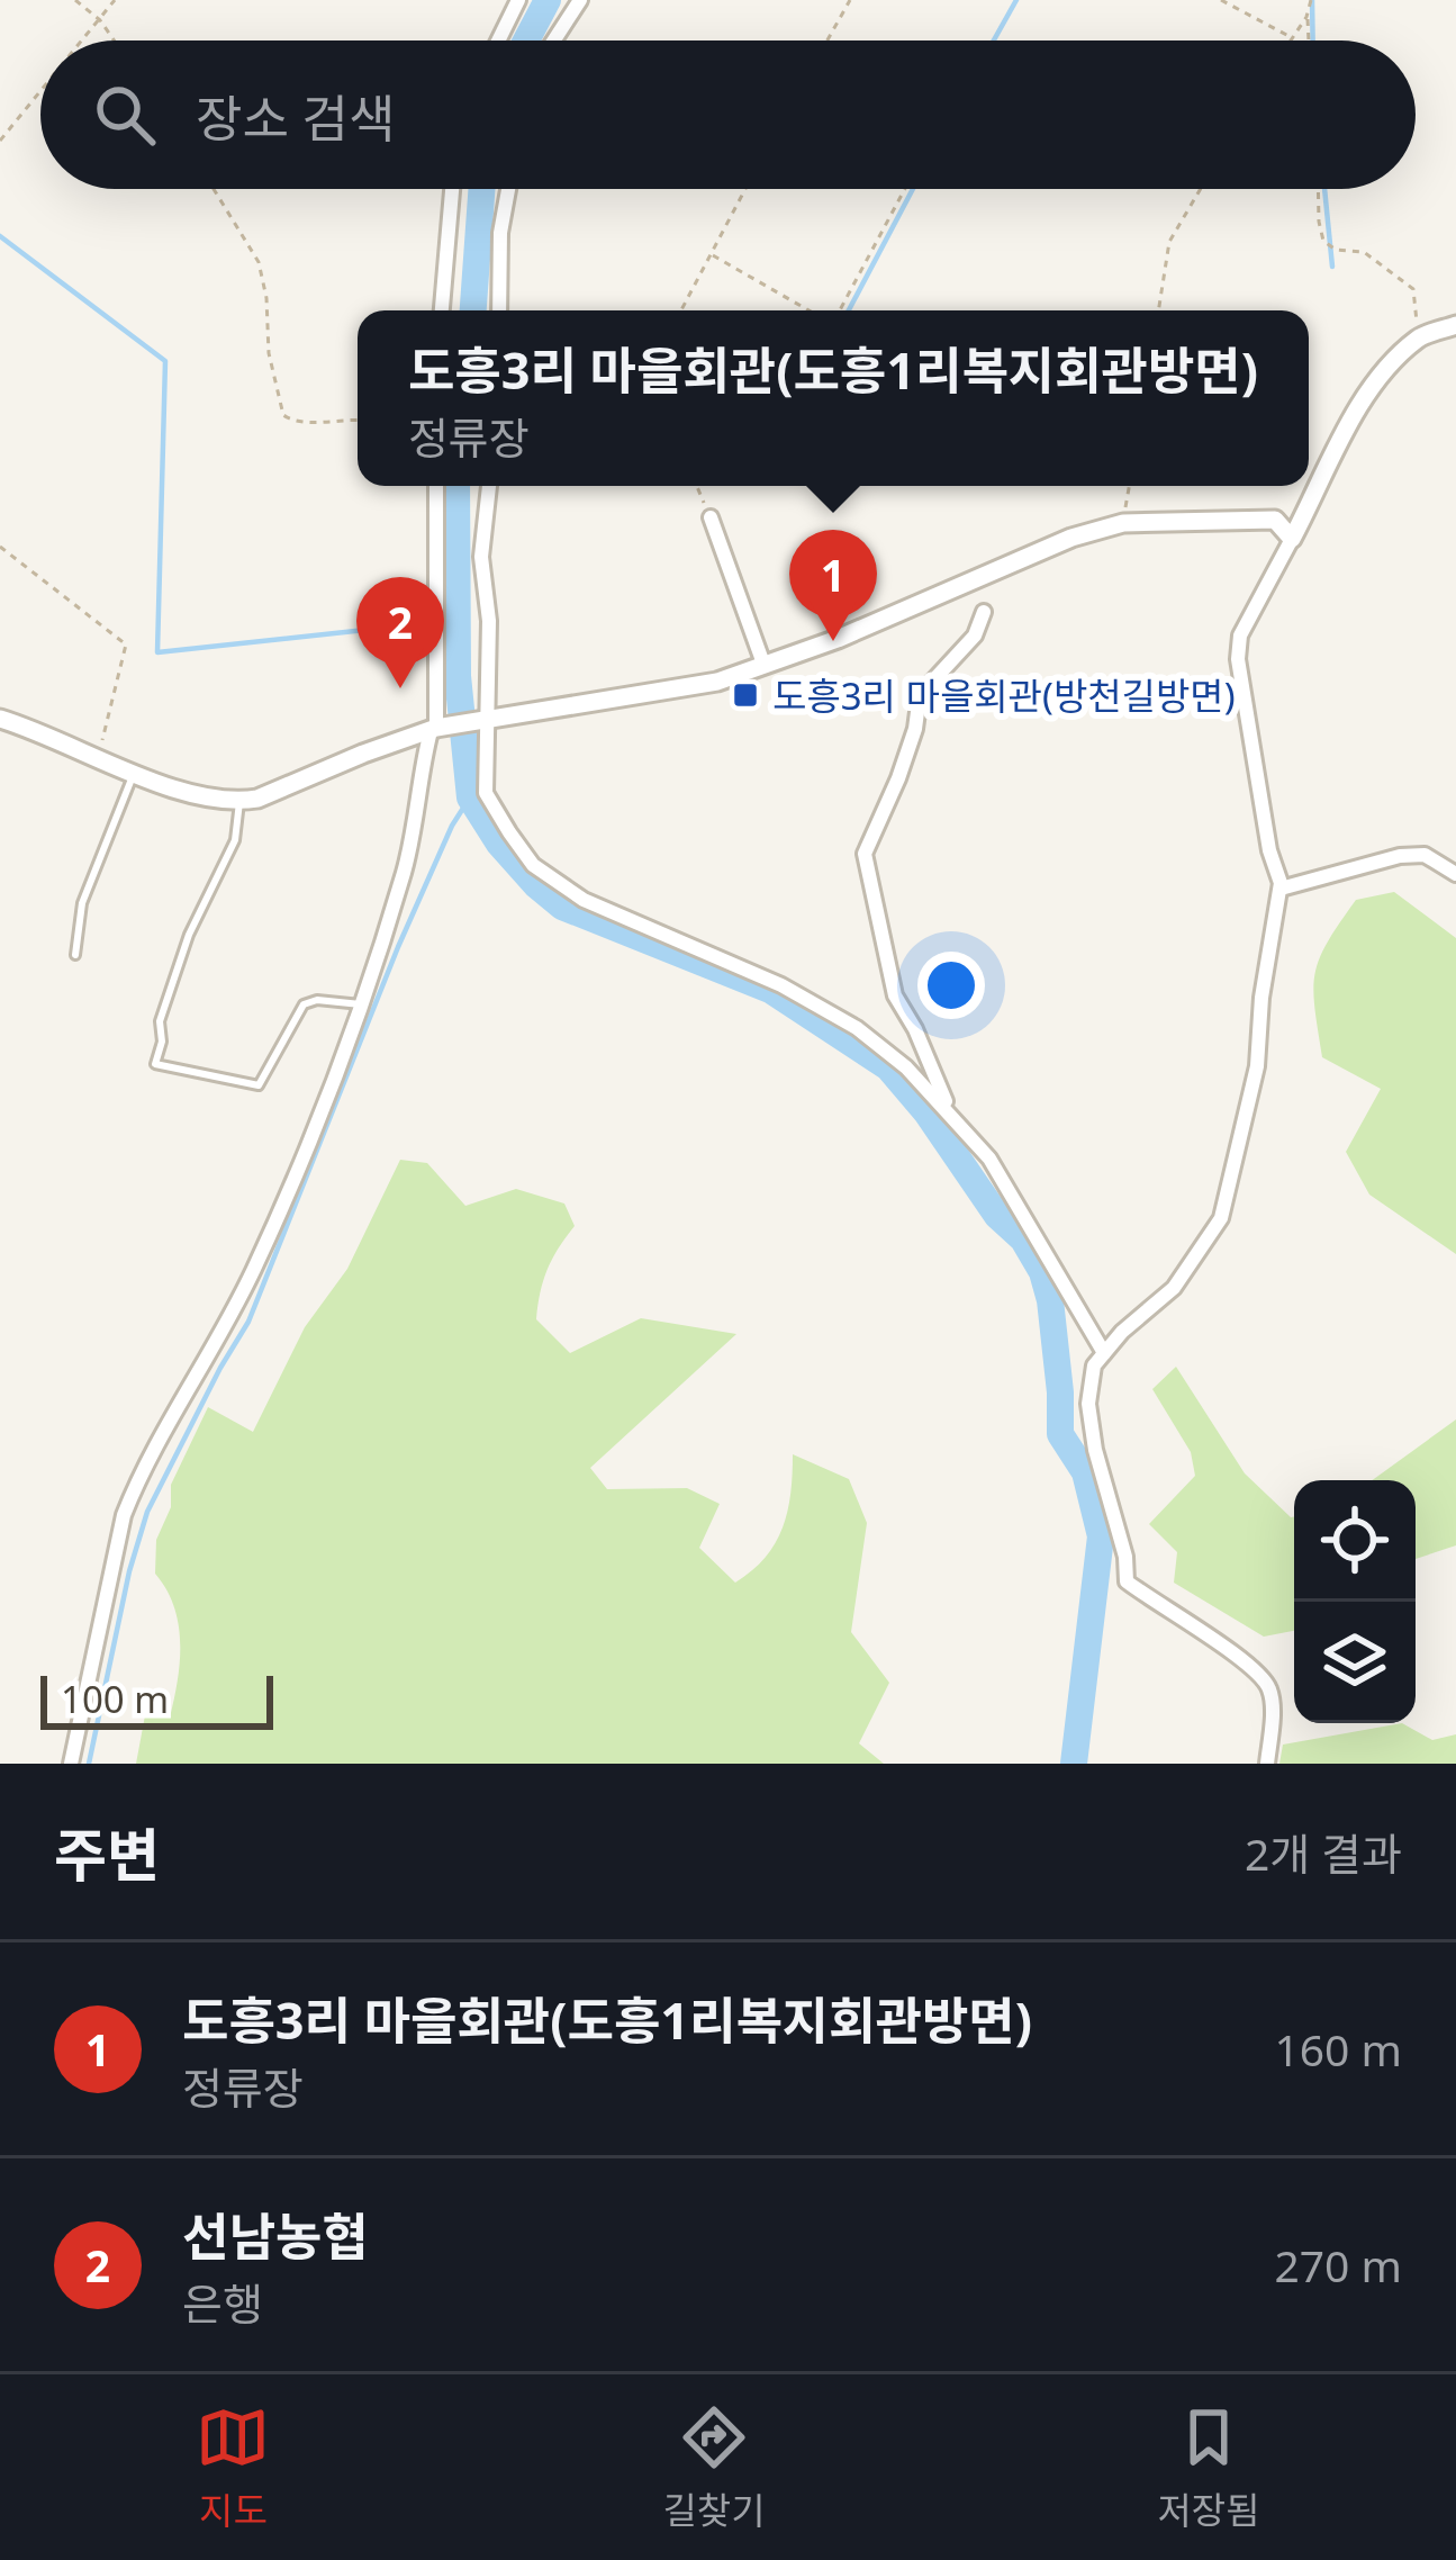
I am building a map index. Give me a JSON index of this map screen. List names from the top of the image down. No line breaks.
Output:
{"places":{"transit":["도흥3리 마을회관(방천길방면)"]},"scale_bar":"100 m","page":{"search":"장소 검색","popup":["도흥3리 마을회관(도흥1리복지회관방면)","정류장"],"pins":["1","2"],"scale":"100 m","heading":["주변","2개 결과"],"list":[{"mark":"1","name":"도흥3리 마을회관(도흥1리복지회관방면)","note":"정류장","value":"160 m"},{"mark":"2","name":"선남농협","note":"은행","value":"270 m"}],"nav":["지도","길찾기","저장됨"]}}
